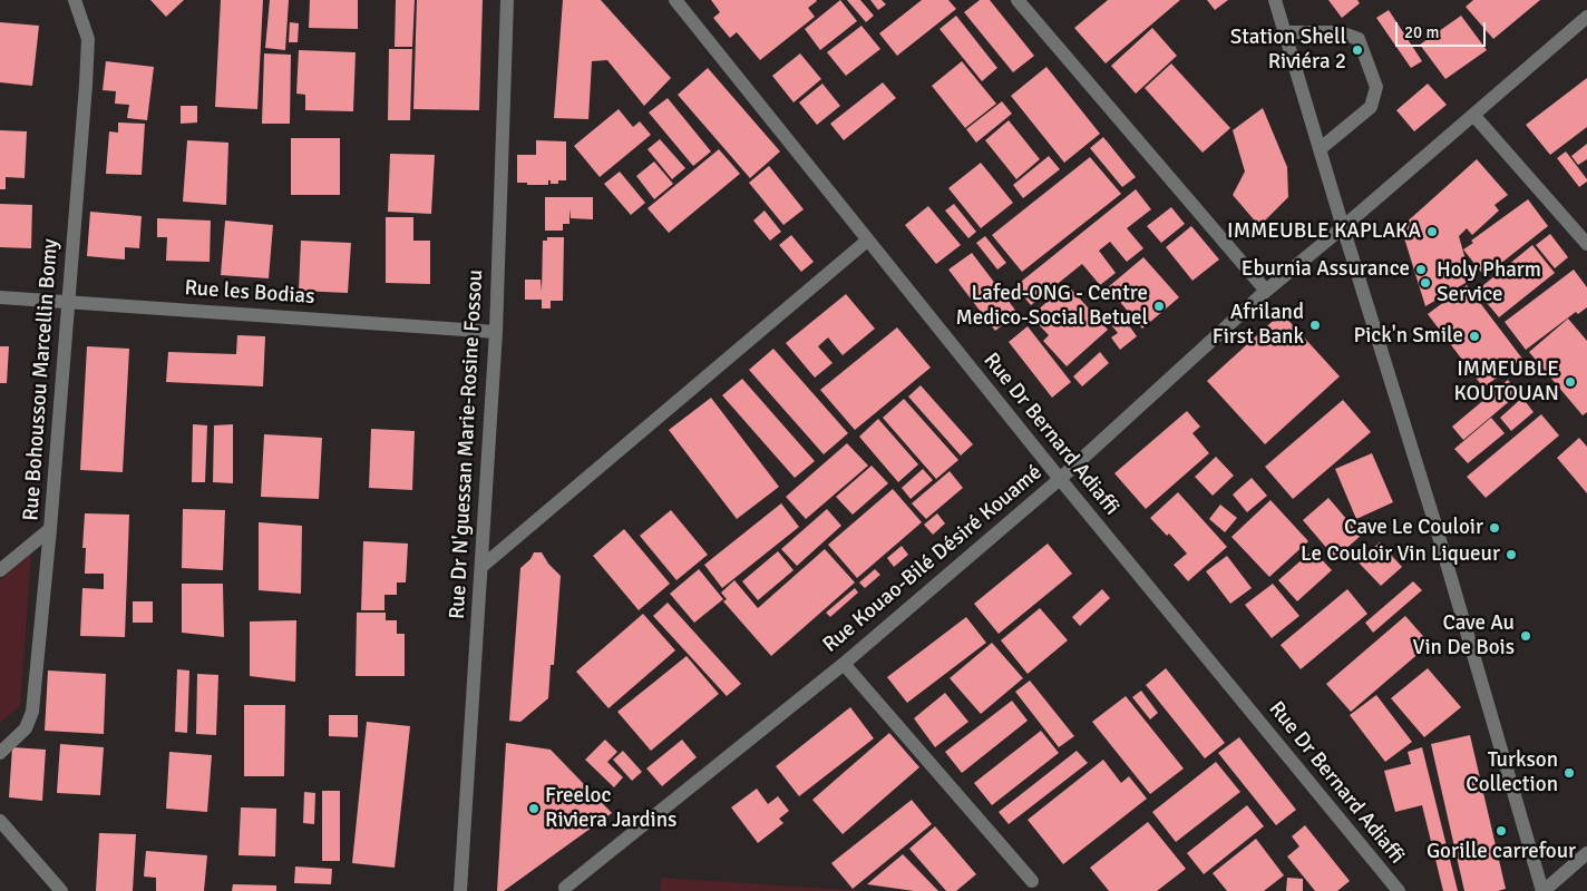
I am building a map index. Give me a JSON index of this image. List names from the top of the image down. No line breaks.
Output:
{"streets":{"street":["Rue les Bodias","Rue Bohoussou Marcellin Bomy","Rue Dr Bernard Adiaffi","Rue Dr N'guessan Marie-Rosine Fossou","Rue Kouao-Bilé Désiré Kouamé"]},"crossings":[["Rue les Bodias","Rue Bohoussou Marcellin Bomy"],["Rue les Bodias","Rue Dr N'guessan Marie-Rosine Fossou"],["Rue Dr Bernard Adiaffi","Rue Kouao-Bilé Désiré Kouamé"]],"places":["Station Shell Riviéra 2","IMMEUBLE KAPLAKA","Eburnia Assurance","Holy Pharm Service","Lafed-ONG - Centre Medico-Social Betuel","Afriland First Bank","Pick'n Smile","IMMEUBLE KOUTOUAN","Cave Le Couloir","Le Couloir Vin Liqueur","Cave Au Vin De Bois","Turkson Collection","Freeloc Riviera Jardins","Gorille carrefour"],"scale_bar":"20 m"}
